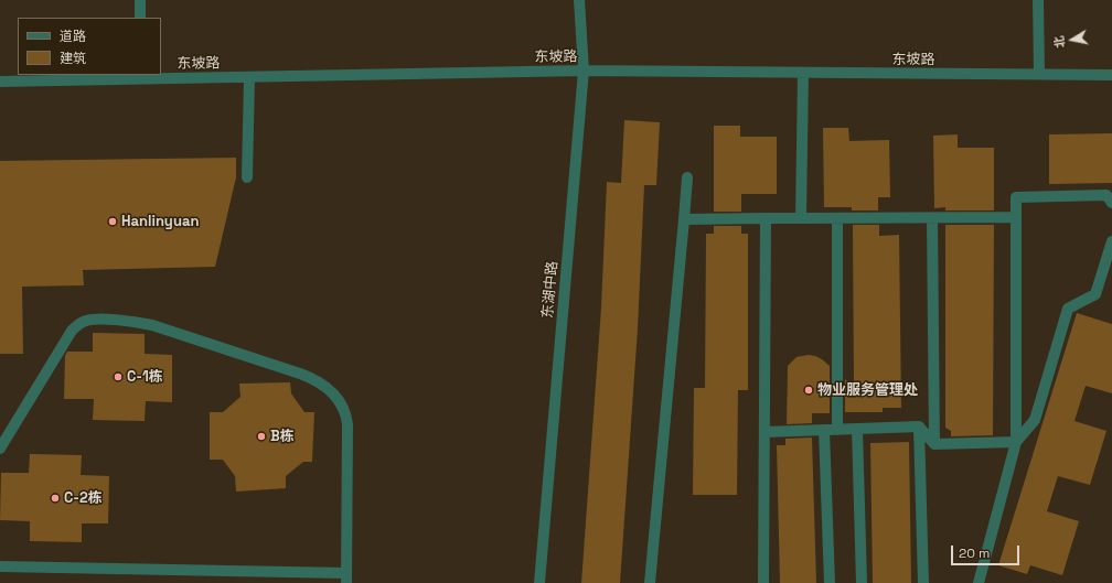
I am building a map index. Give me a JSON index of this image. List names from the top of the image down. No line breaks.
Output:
{"streets":{"street":["东坡路","东湖中路"]},"crossings":[["东坡路","东湖中路"]],"places":["Hanlinyuan","C-1栋","物业服务管理处","B栋","C-2栋"],"legend":["道路","建筑"],"scale_bar":"20 m","north":"left"}
